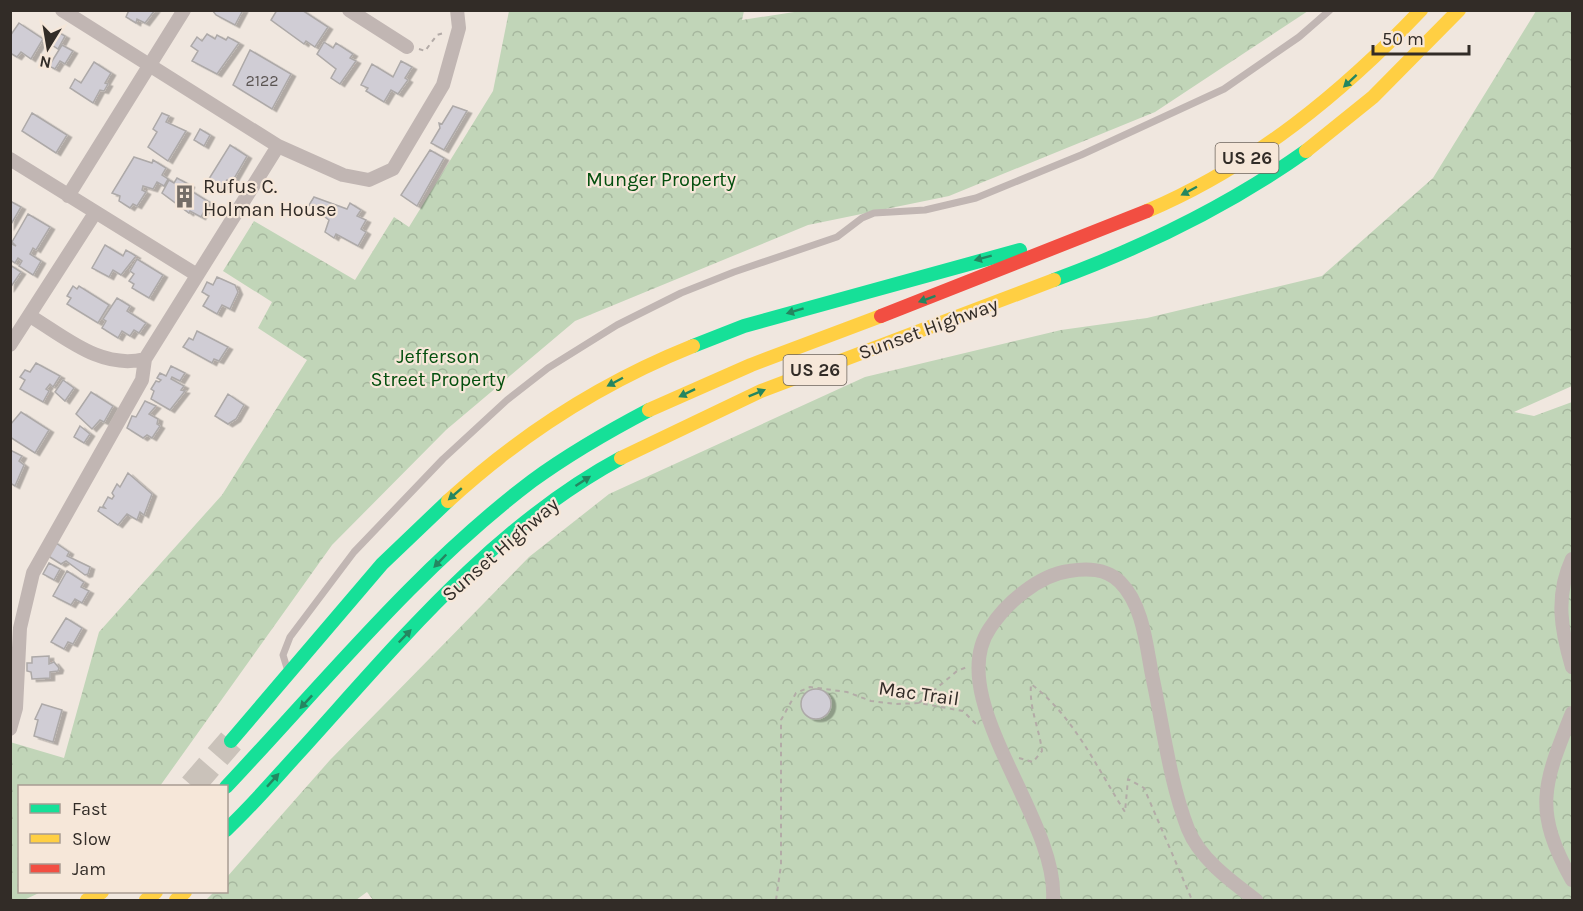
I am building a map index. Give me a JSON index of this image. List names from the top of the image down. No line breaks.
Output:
{"streets":{"highway":["US 26","Sunset Highway"],"path":["Mac Trail"]},"parks":["Munger Property","Jefferson Street Property"],"places":{"building":["Rufus C. Holman House"]},"house_numbers":["2122"],"legend":["Fast","Slow","Jam"],"scale_bar":"50 m","north":"bottom"}
